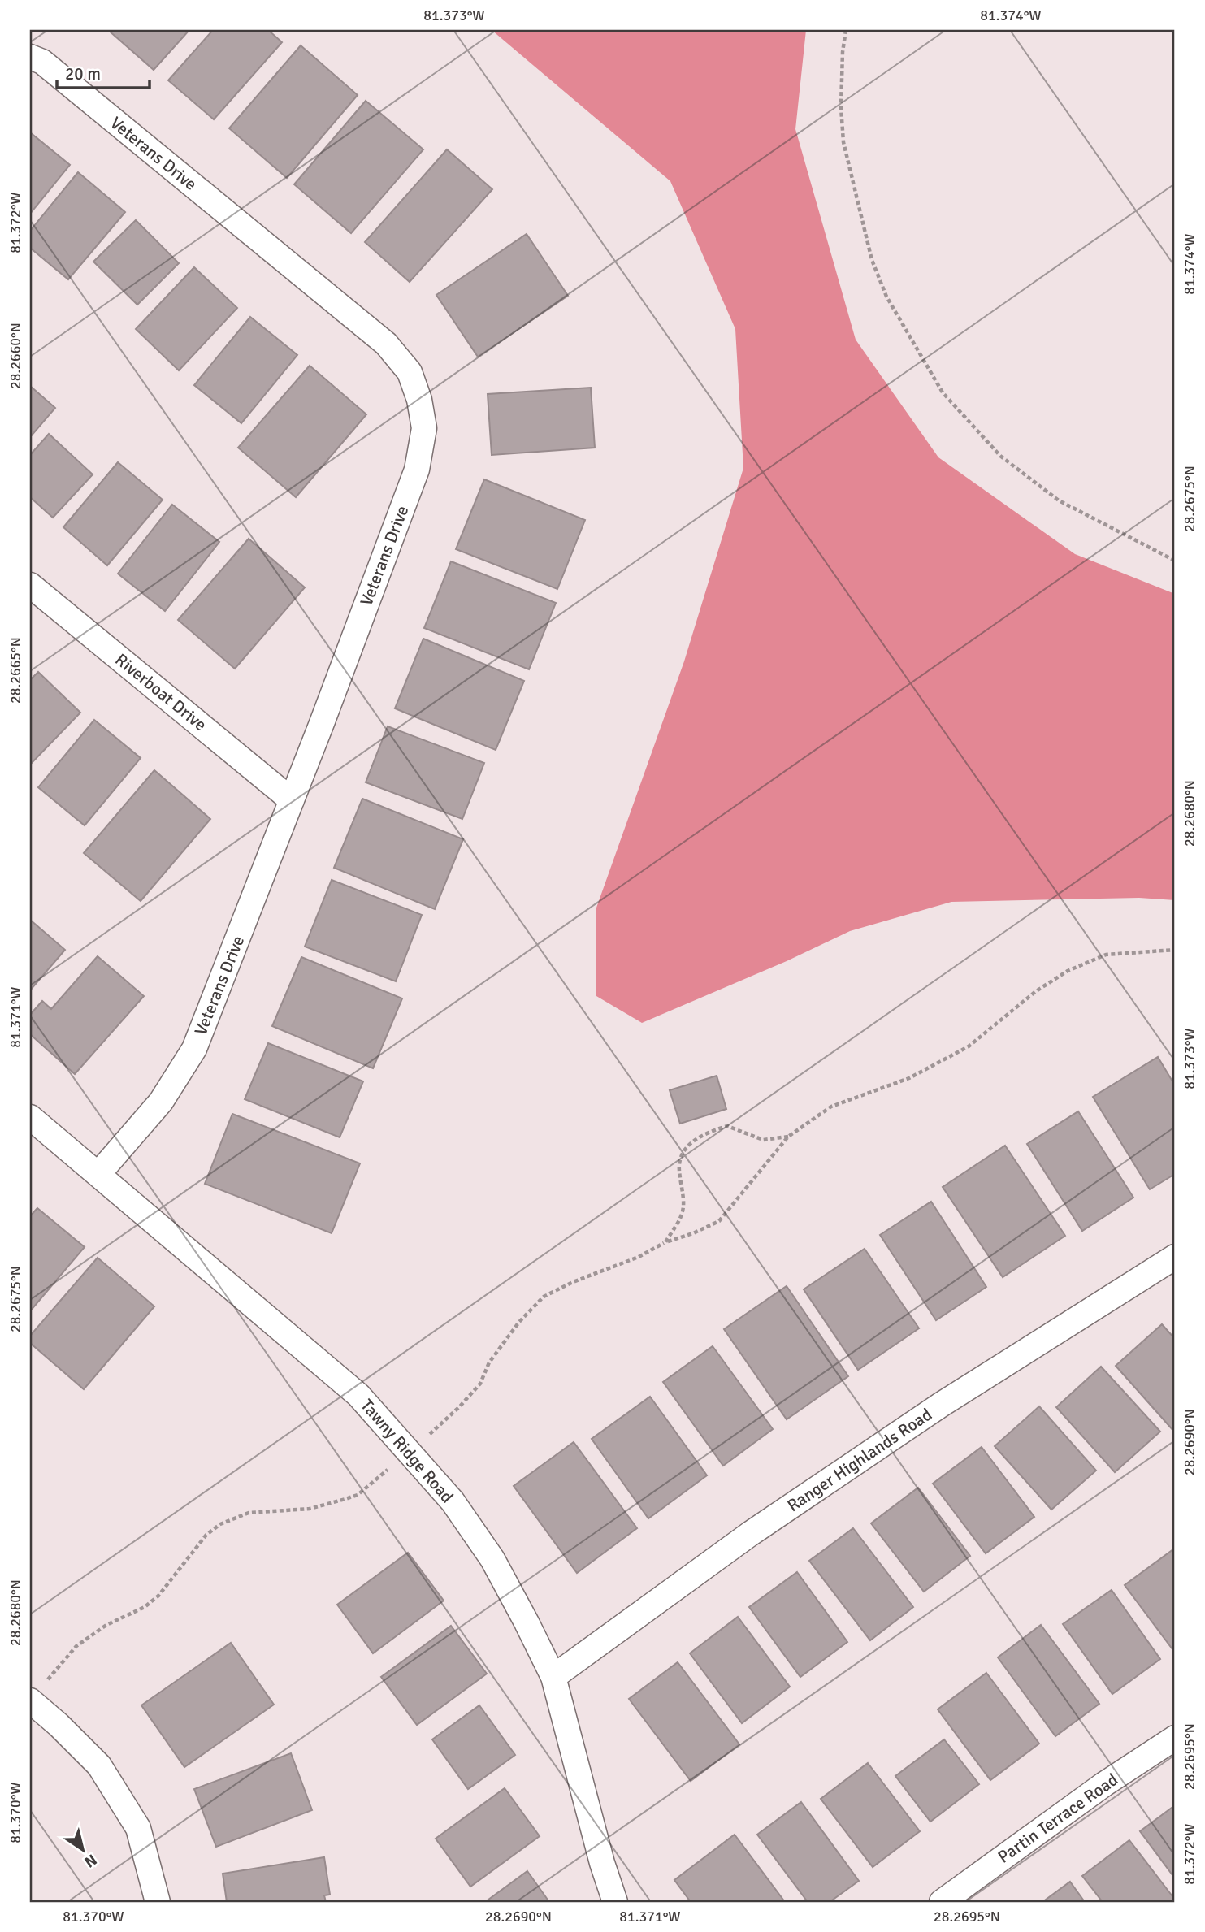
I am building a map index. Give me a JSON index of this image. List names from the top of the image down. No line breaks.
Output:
{"streets":{"street":["Veterans Drive","Riverboat Drive","Tawny Ridge Road","Ranger Highlands Road","Partin Terrace Road"]},"crossings":[["Veterans Drive","Riverboat Drive"],["Veterans Drive","Tawny Ridge Road"],["Tawny Ridge Road","Ranger Highlands Road"]],"scale_bar":"20 m","north":"bottom right","coordinates":["81.373°W","81.374°W","81.372°W","28.2660°N","28.2675°N","28.2665°N","28.2680°N","81.371°W","28.2690°N","28.2695°N","81.370°W"]}
